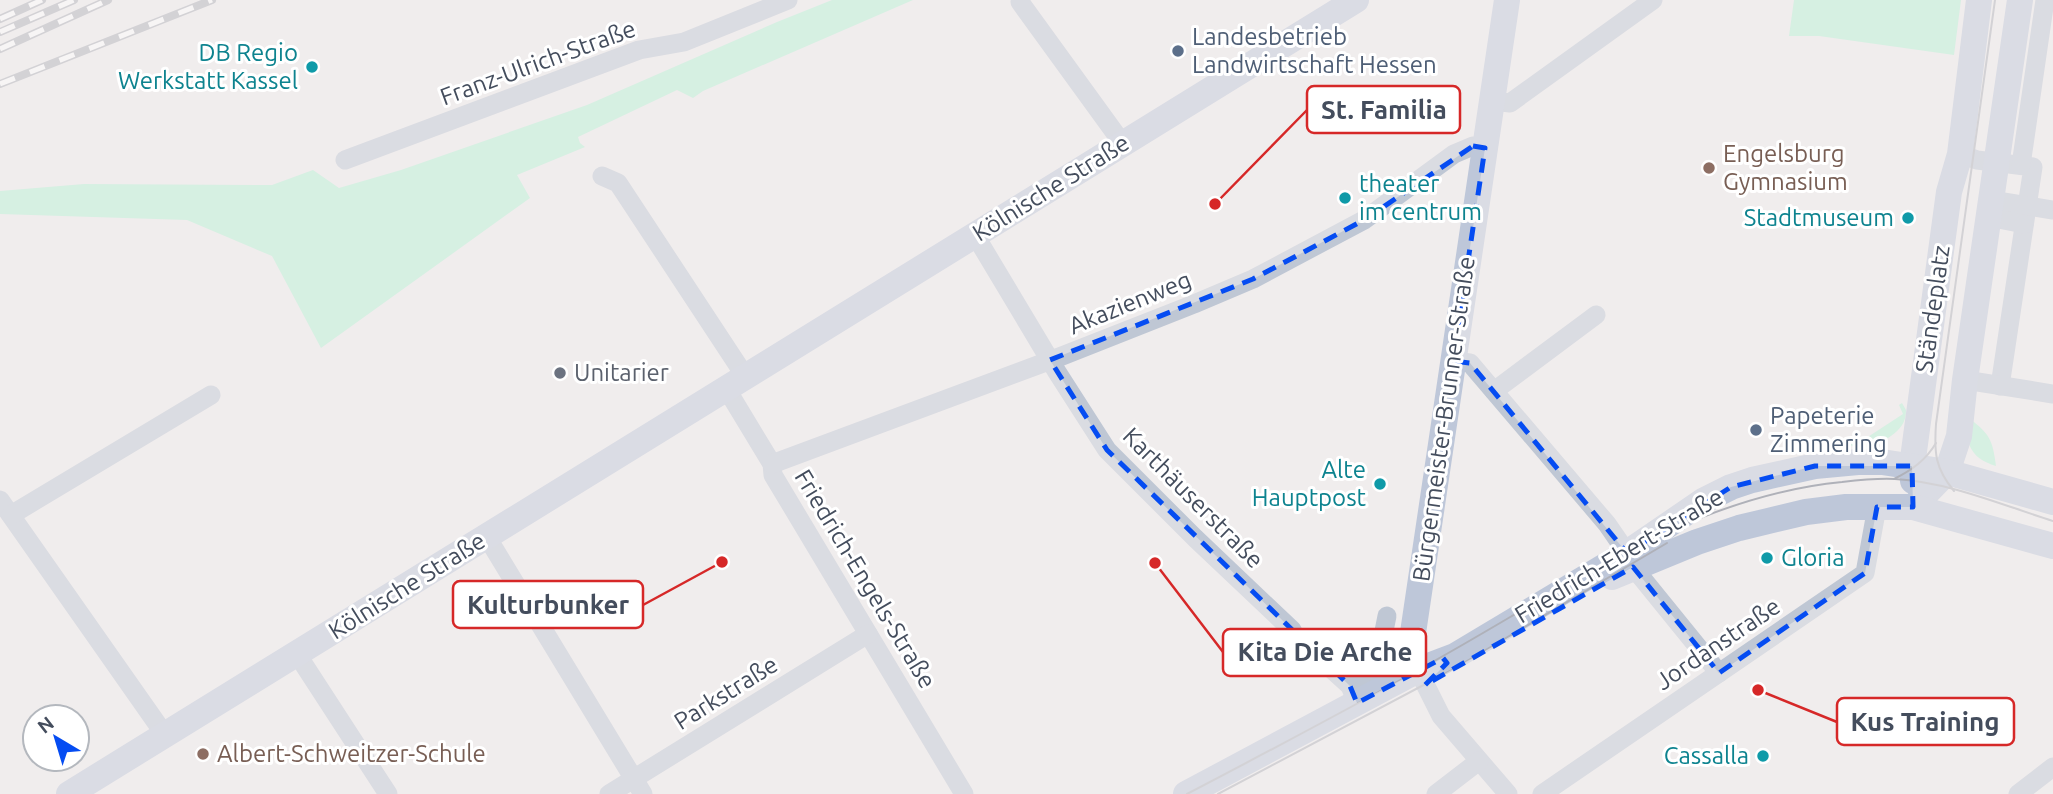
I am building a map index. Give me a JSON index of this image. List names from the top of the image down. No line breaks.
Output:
{"streets":{"main road":["Kölnische Straße","Ständeplatz","Bürgermeister-Brunner-Straße","Friedrich-Ebert-Straße"],"street":["Franz-Ulrich-Straße","Akazienweg","Karthäuserstraße","Friedrich-Engels-Straße","Jordanstraße","Parkstraße"]},"crossings":[["Kölnische Straße","Karthäuserstraße"],["Kölnische Straße","Friedrich-Engels-Straße"],["Akazienweg","Bürgermeister-Brunner-Straße"],["Akazienweg","Karthäuserstraße"],["Akazienweg","Friedrich-Engels-Straße"],["Ständeplatz","Friedrich-Ebert-Straße"],["Bürgermeister-Brunner-Straße","Friedrich-Ebert-Straße"],["Karthäuserstraße","Friedrich-Ebert-Straße"],["Friedrich-Ebert-Straße","Jordanstraße"],["Friedrich-Engels-Straße","Parkstraße"]],"places":["Landesbetrieb Landwirtschaft Hessen","DB Regio Werkstatt Kassel","Engelsburg Gymnasium","theater im centrum","St. Familia","Stadtmuseum","Unitarier","Papeterie Zimmering","Alte Hauptpost","Gloria","Kulturbunker","Kita Die Arche","Kus Training","Albert-Schweitzer-Schule","Cassalla"],"north":"top left"}
